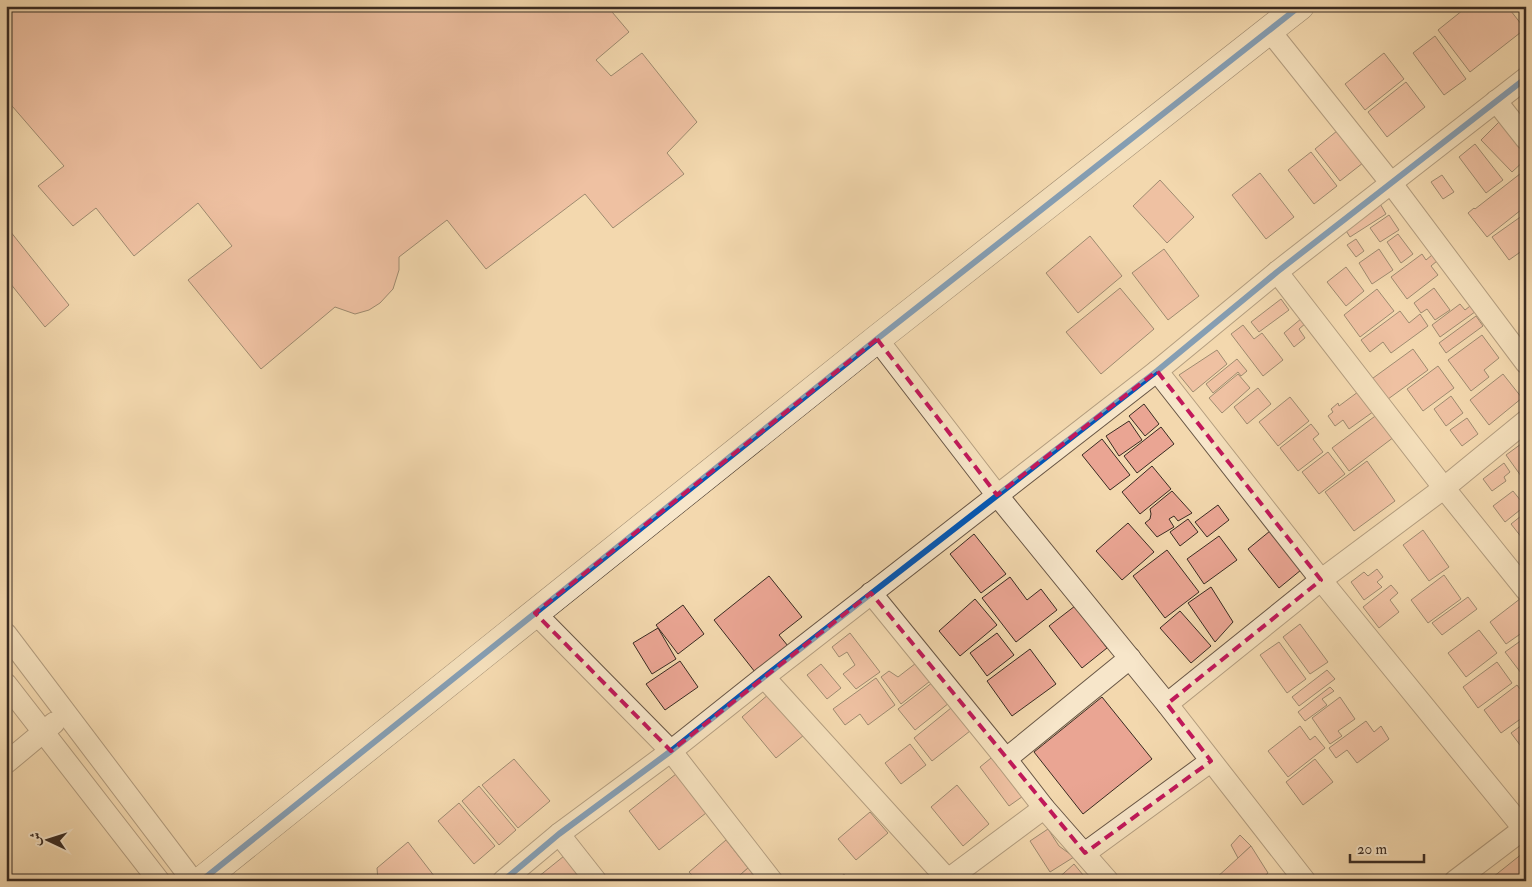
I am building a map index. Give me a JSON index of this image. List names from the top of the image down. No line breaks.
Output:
{"scale_bar":"20 m","north":"left"}
